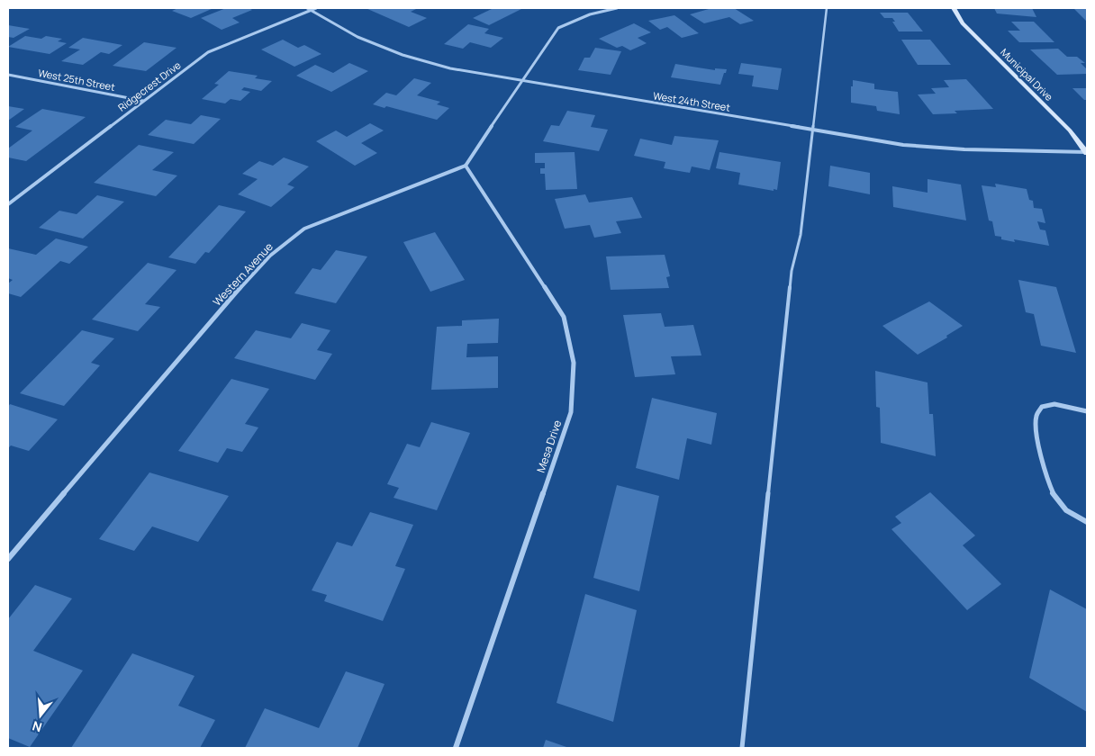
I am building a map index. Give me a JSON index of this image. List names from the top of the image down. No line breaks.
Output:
{"streets":{"street":["Municipal Drive","West 25th Street","Ridgecrest Drive","West 24th Street","Western Avenue","Mesa Drive"]},"crossings":[["Municipal Drive","West 24th Street"],["West 25th Street","Ridgecrest Drive"],["Ridgecrest Drive","West 24th Street"],["Western Avenue","Mesa Drive"]],"north":"bottom"}
